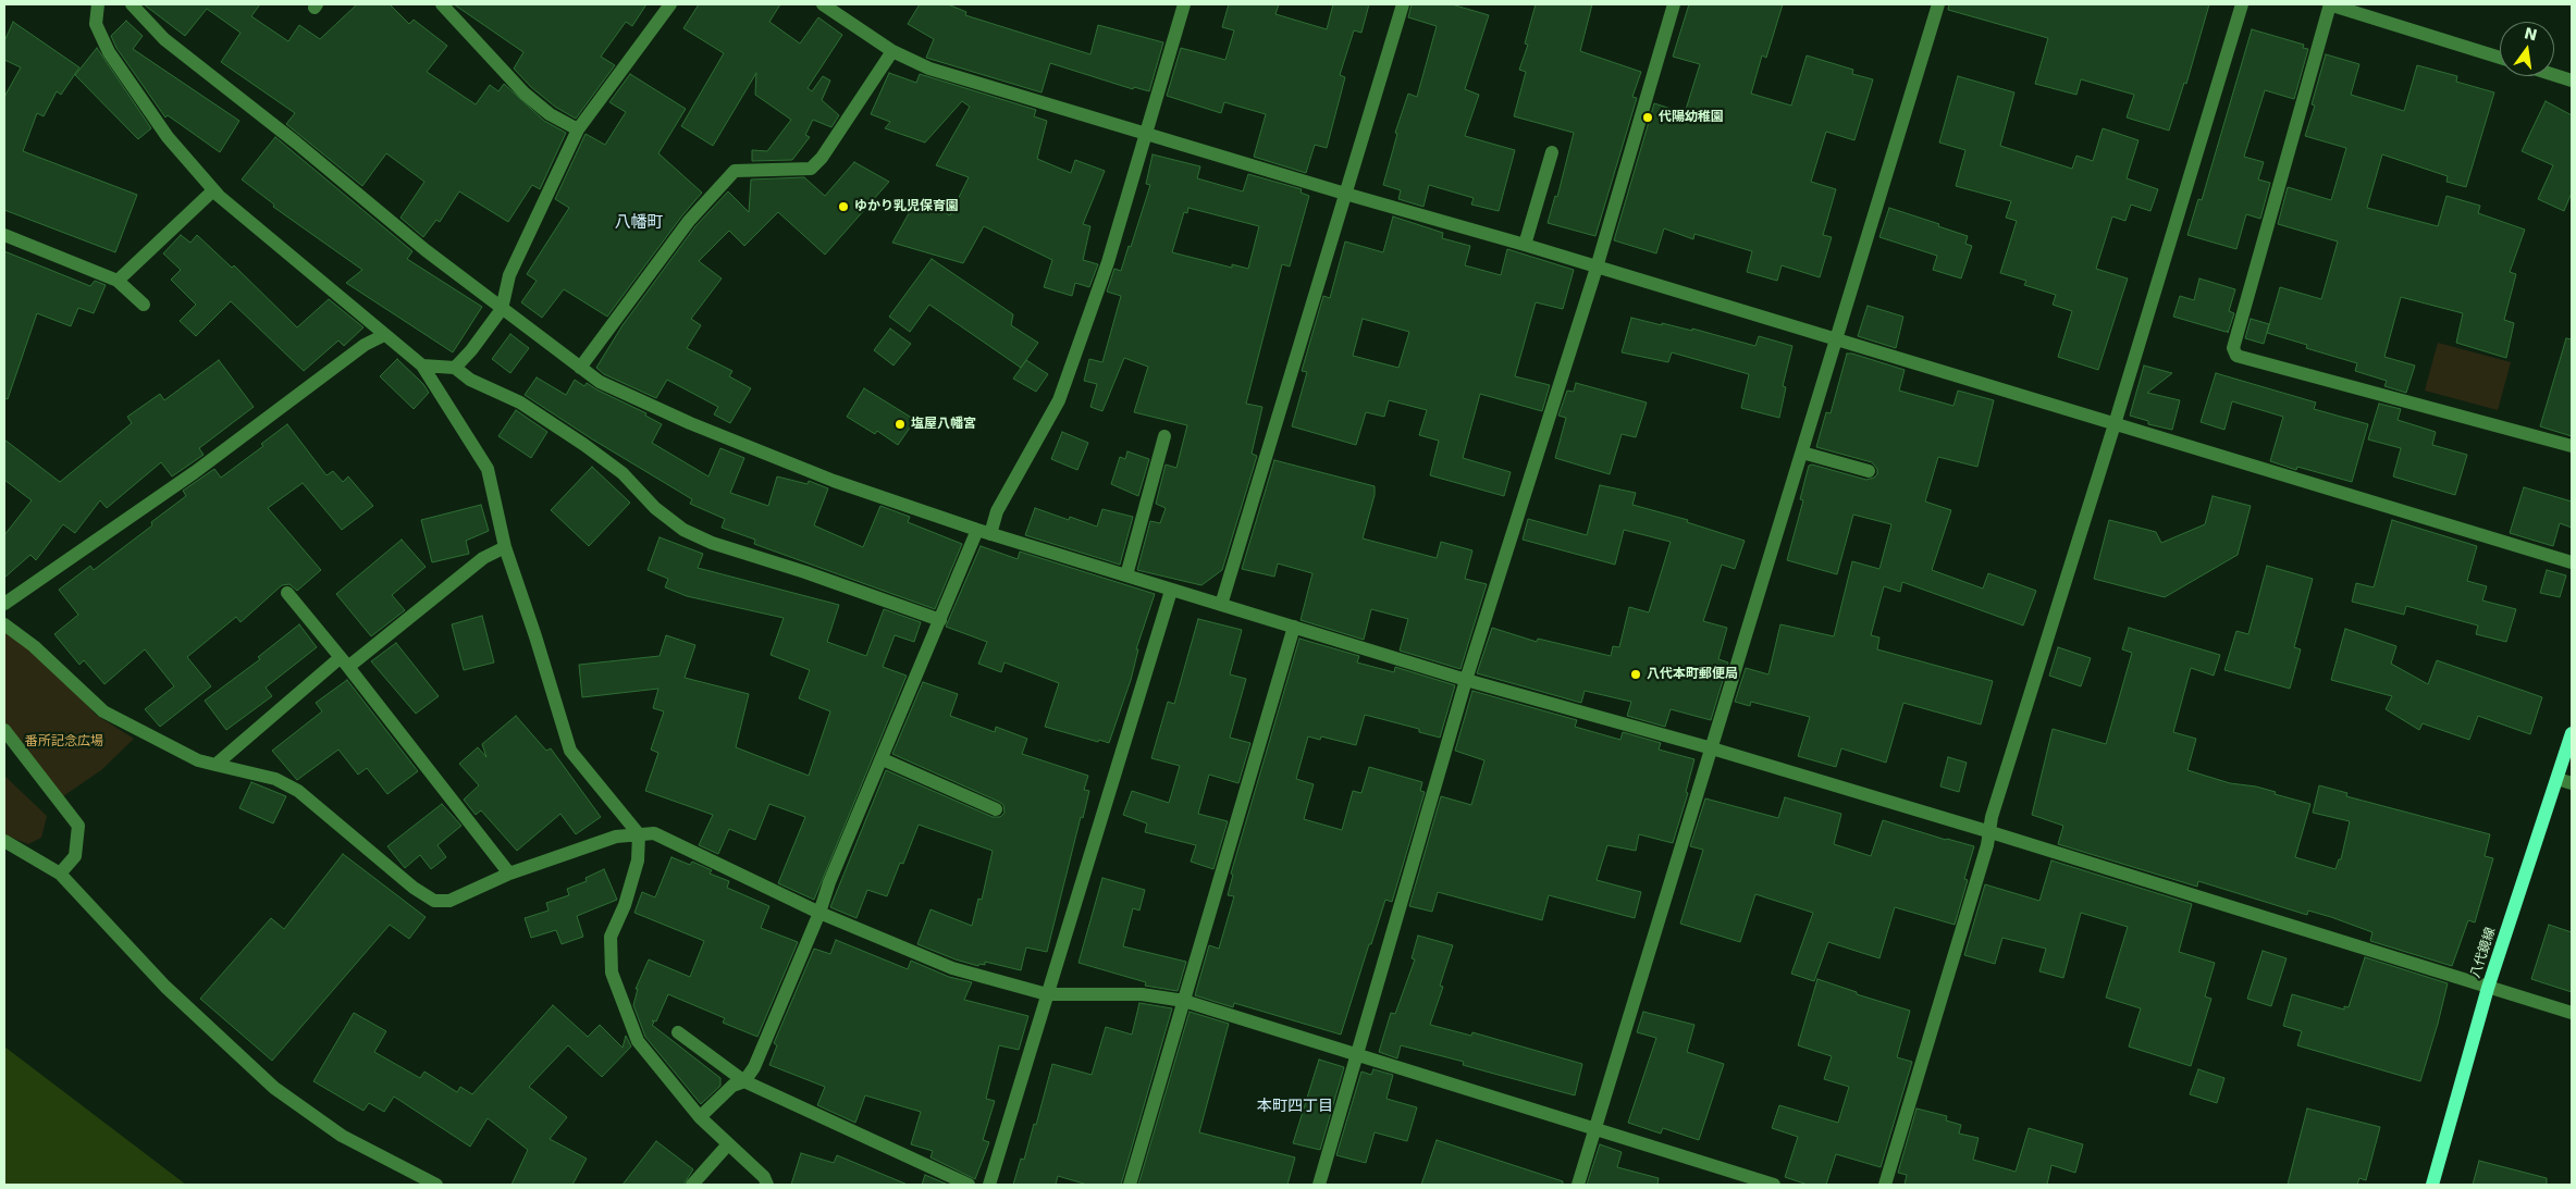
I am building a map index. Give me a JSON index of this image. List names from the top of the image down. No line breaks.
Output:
{"streets":{"main road":["八代鏡線"]},"districts":["八幡町","本町四丁目"],"parks":["番所記念広場"],"places":["代陽幼稚園","ゆかり乳児保育園","塩屋八幡宮","八代本町郵便局"],"north":"top"}
